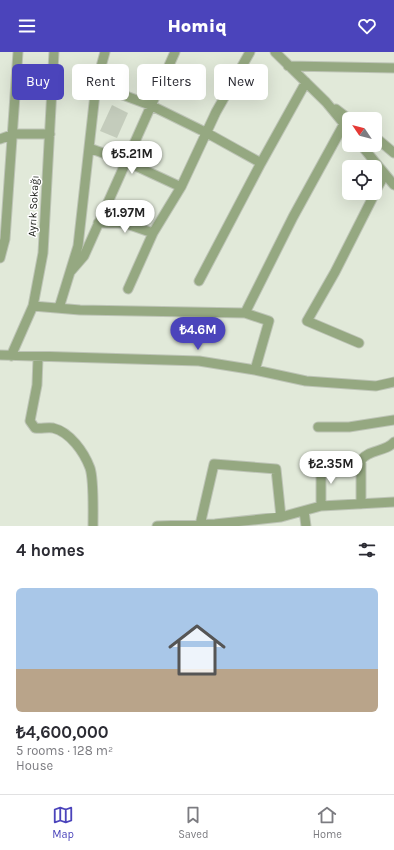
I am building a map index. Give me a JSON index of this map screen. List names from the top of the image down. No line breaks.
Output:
{"streets":{"street":["Ayrık Sokağı"]},"north":"top left","page":{"header":"Homiq","chip":["Buy","Rent","Filters","New"],"price":["₺5.21M","₺1.97M","₺4.6M","₺2.35M"],"heading":"4 homes","list":[{"name":"₺4,600,000","note":"5 rooms · 128 m² · House"}],"tabs":["Map","Saved","Home"]}}
